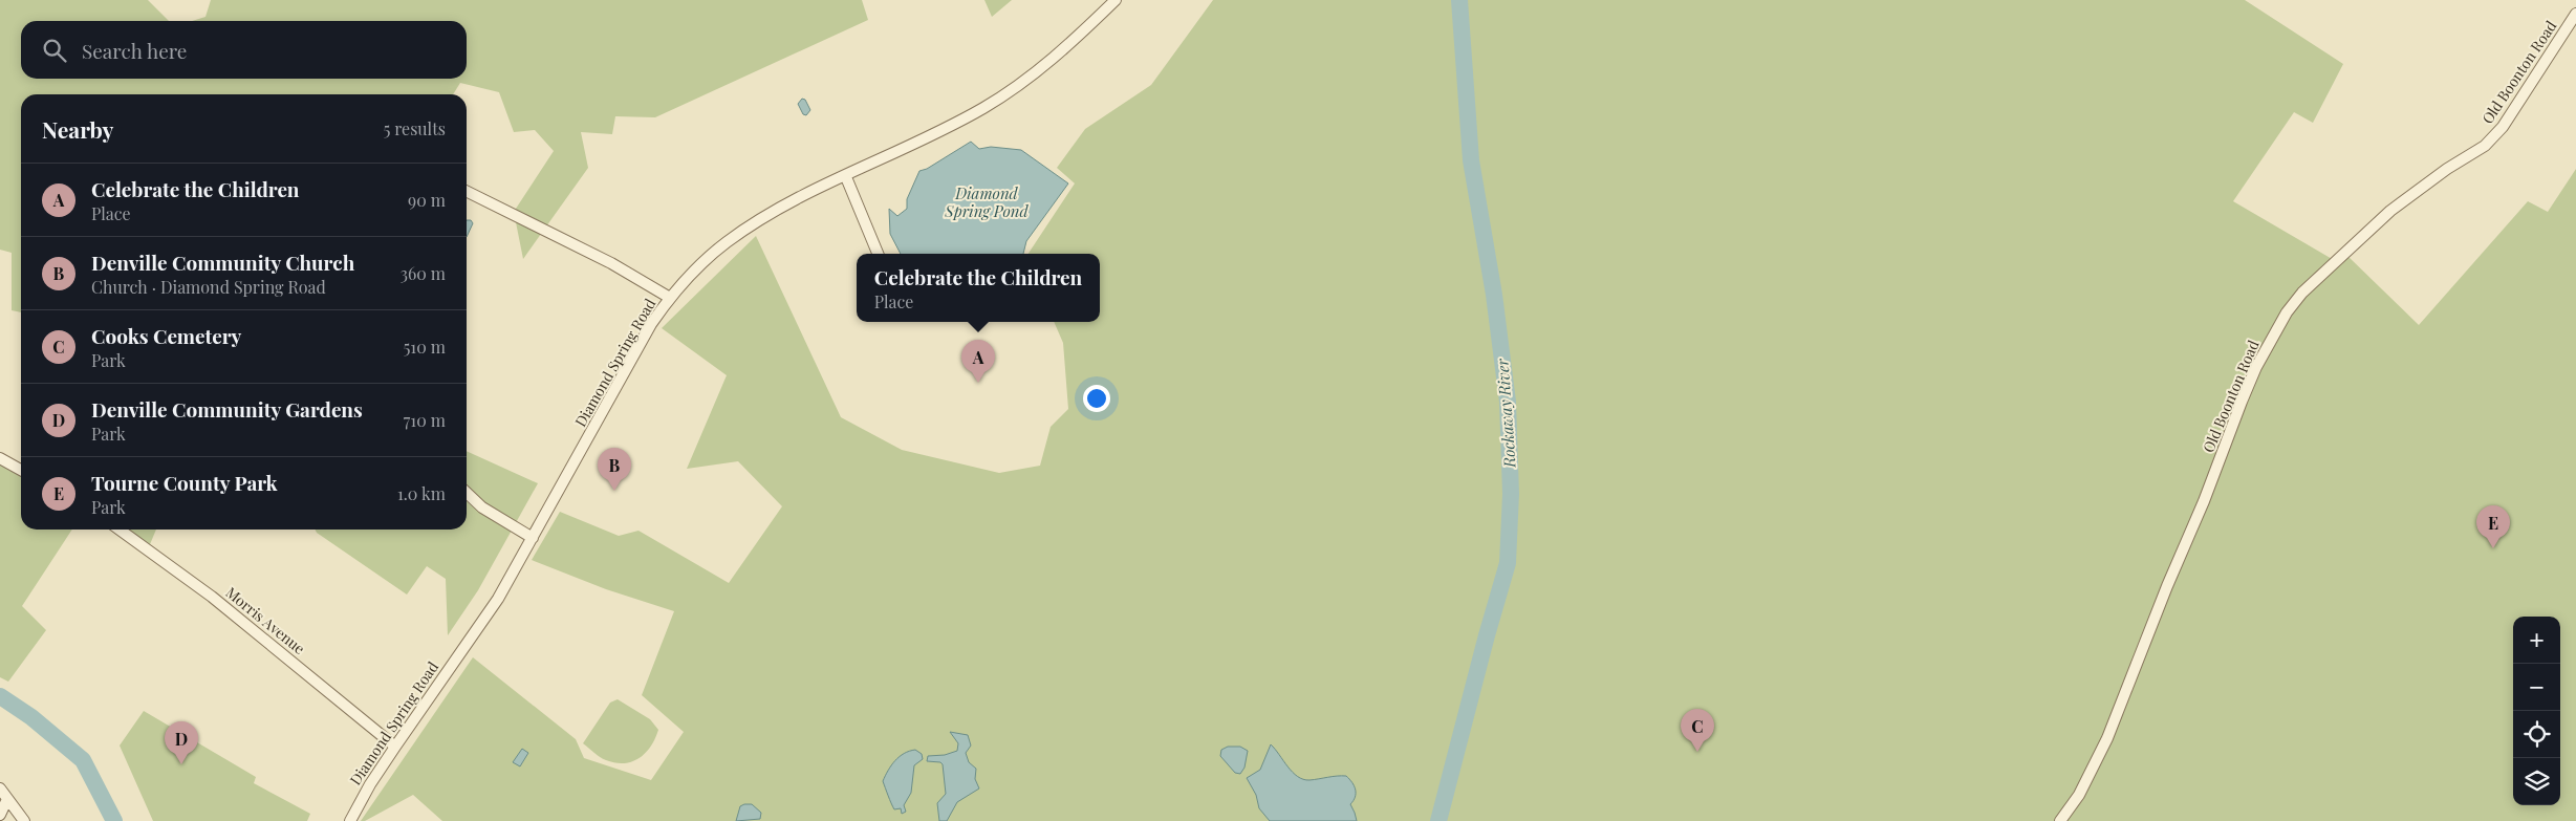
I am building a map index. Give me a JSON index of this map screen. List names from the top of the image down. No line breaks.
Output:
{"streets":{"street":["Old Boonton Road","Diamond Spring Road","Morris Avenue"]},"crossings":[["Diamond Spring Road","Morris Avenue"]],"water":["Diamond Spring Pond","Rockaway River"],"page":{"search":"Search here","heading":["Nearby","5 results"],"list":[{"mark":"A","name":"Celebrate the Children","note":"Place","value":"90 m"},{"mark":"B","name":"Denville Community Church","note":"Church · Diamond Spring Road","value":"360 m"},{"mark":"C","name":"Cooks Cemetery","note":"Park","value":"510 m"},{"mark":"D","name":"Denville Community Gardens","note":"Park","value":"710 m"},{"mark":"E","name":"Tourne County Park","note":"Park","value":"1.0 km"}],"popup":["Celebrate the Children","Place"],"pins":["A","B","E","C","D"],"map_buttons":["+","−"]}}
